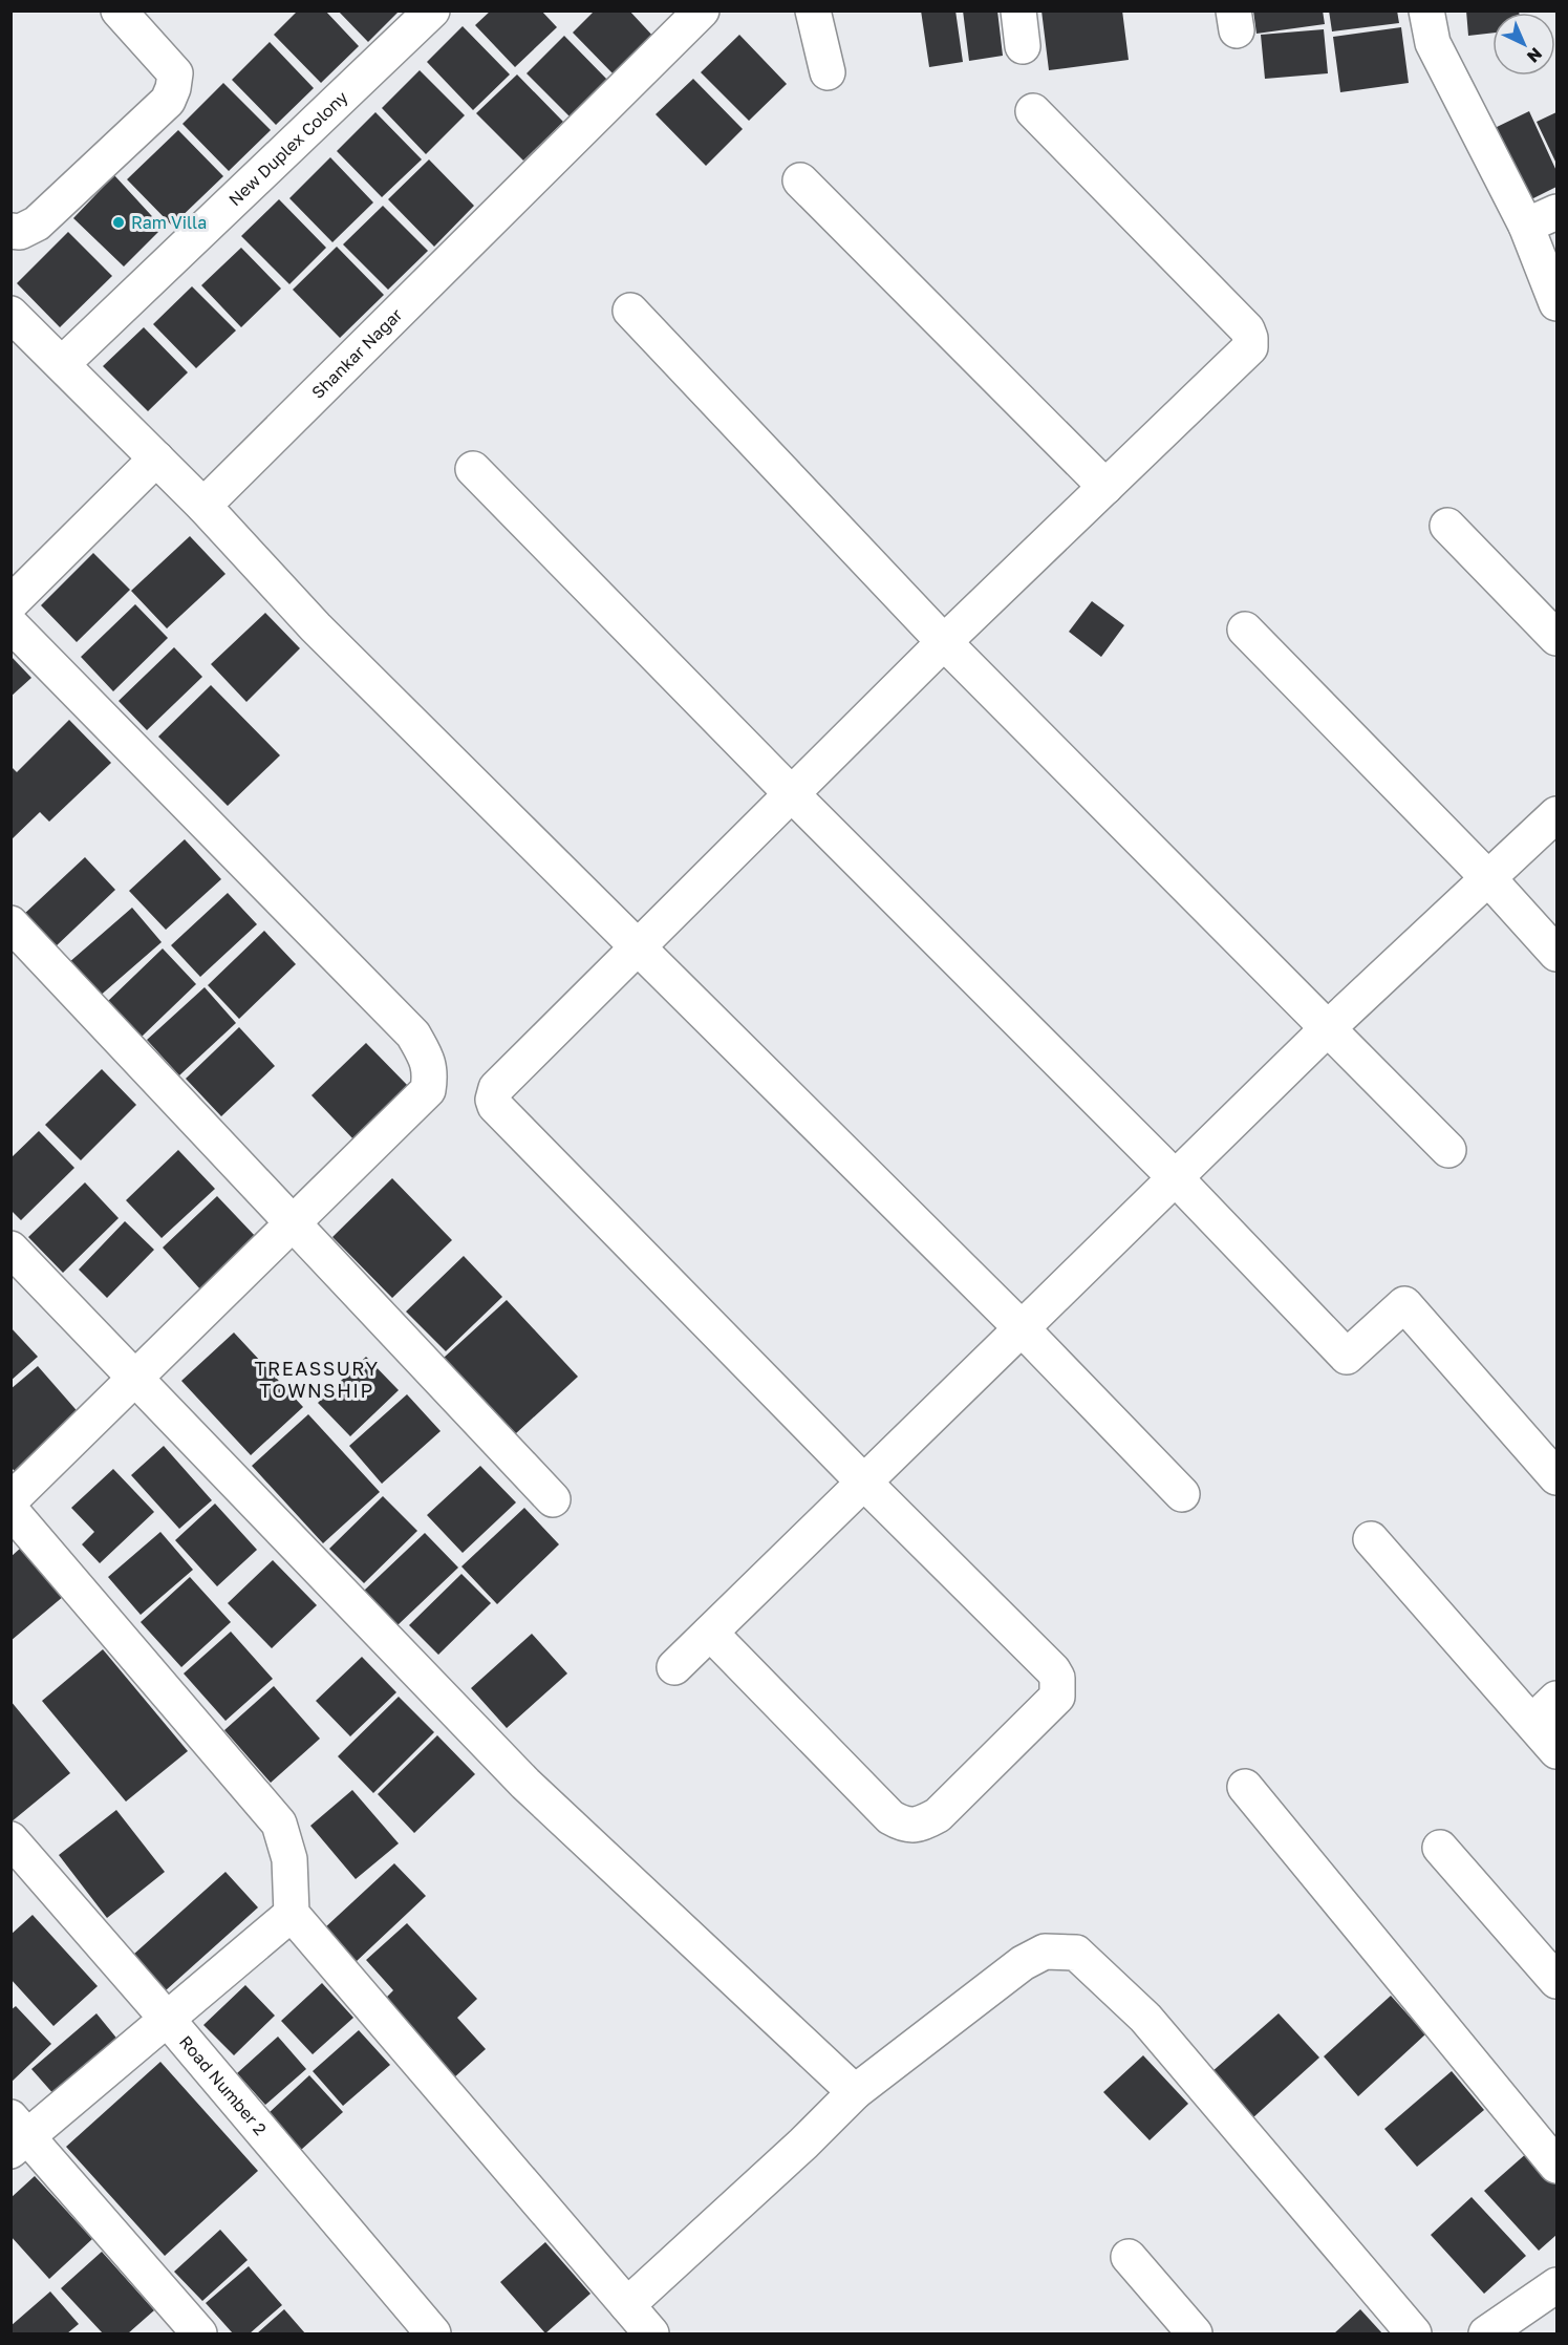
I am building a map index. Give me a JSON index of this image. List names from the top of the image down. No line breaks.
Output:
{"streets":{"street":["New Duplex Colony","Shankar Nagar","Road Number 2"]},"districts":["TREASSURY TOWNSHIP"],"places":["Ram Villa"],"north":"bottom right"}
